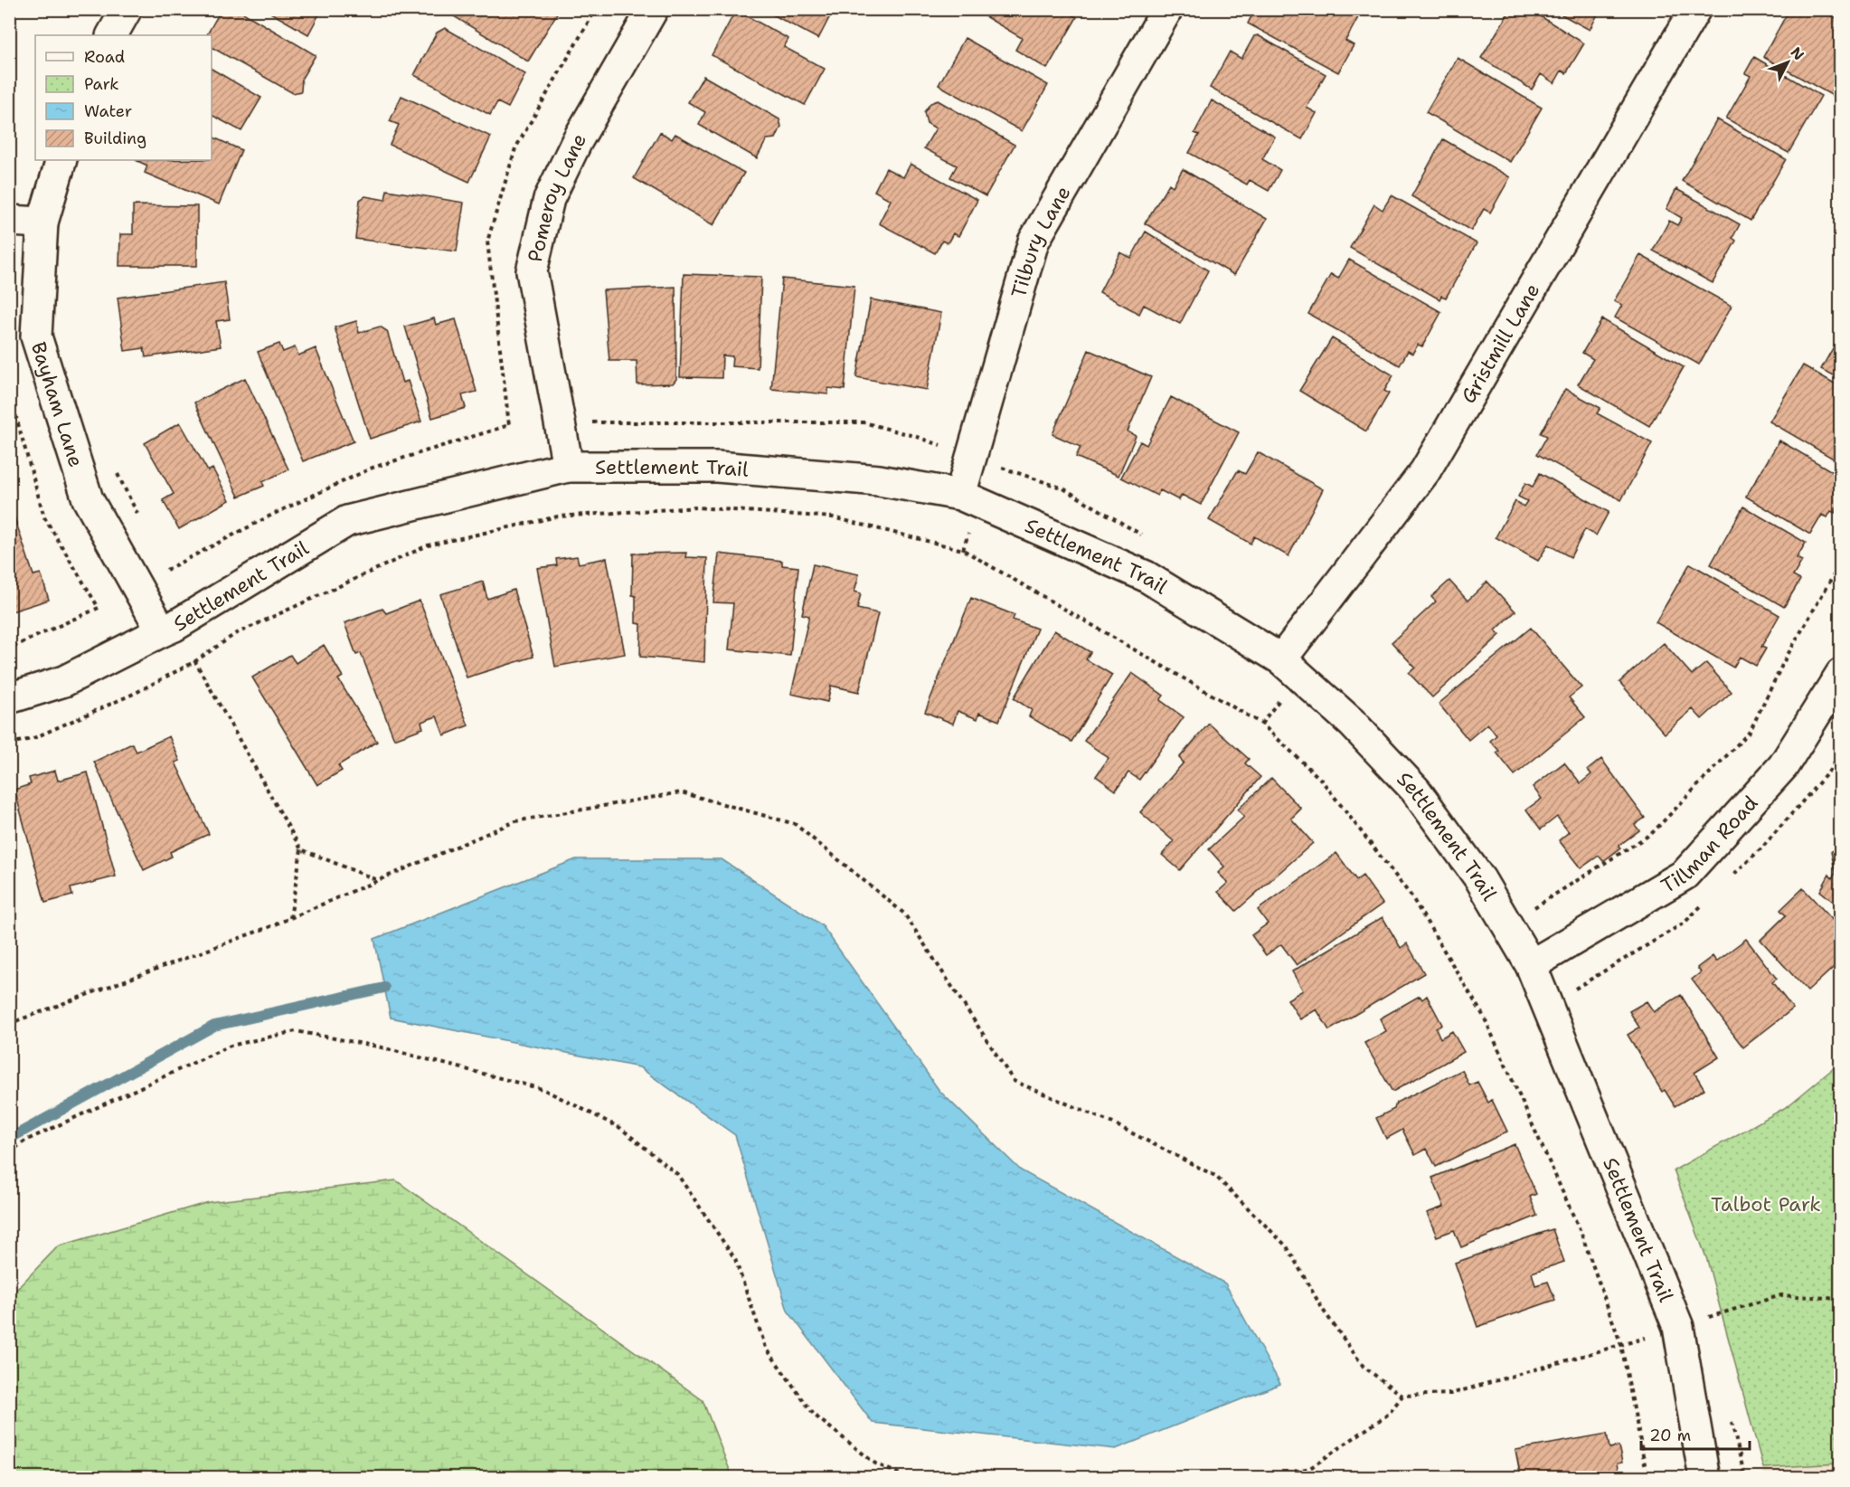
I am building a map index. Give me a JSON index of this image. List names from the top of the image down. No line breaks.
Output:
{"streets":{"street":["Pomeroy Lane","Tilbury Lane","Gristmill Lane","Bayham Lane","Settlement Trail","Tillman Road"]},"crossings":[["Pomeroy Lane","Settlement Trail"],["Tilbury Lane","Settlement Trail"],["Gristmill Lane","Settlement Trail"],["Bayham Lane","Settlement Trail"],["Settlement Trail","Tillman Road"]],"parks":["Talbot Park"],"legend":["Road","Park","Water","Building"],"scale_bar":"20 m","north":"top right"}
